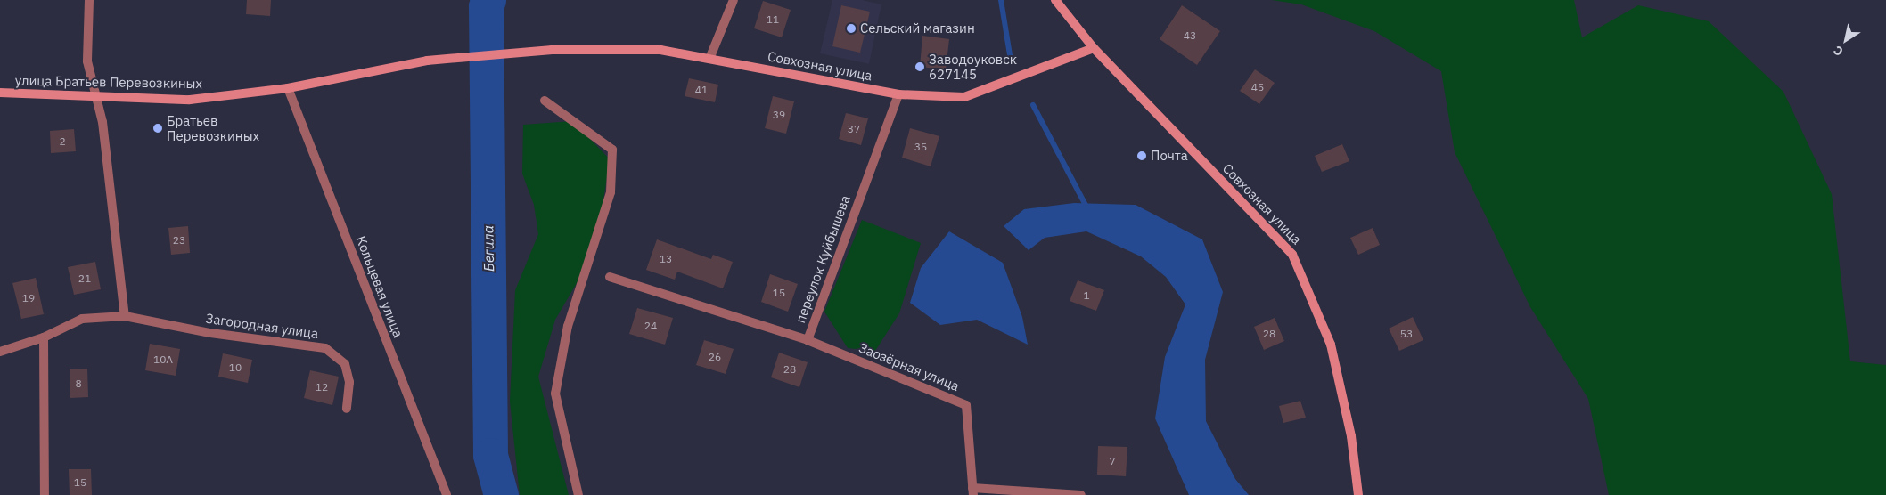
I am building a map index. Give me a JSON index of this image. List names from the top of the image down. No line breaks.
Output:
{"streets":{"street":["Совхозная улица","улица Братьев Перевозкиных","переулок Куйбышева","Кольцевая улица","Загородная улица","Заозёрная улица"]},"crossings":[["Совхозная улица","улица Братьев Перевозкиных"],["Совхозная улица","переулок Куйбышева"],["улица Братьев Перевозкиных","Кольцевая улица"],["переулок Куйбышева","Заозёрная улица"]],"water":["Бегила"],"places":["Сельский магазин","Заводоуковск 627145","Братьев Перевозкиных","Почта"],"house_numbers":["11","43","45","41","39","37","2","35","23","13","21","15","1","19","24","28","53","26","10А","10","28","8","12","7","15"],"north":"bottom left"}
